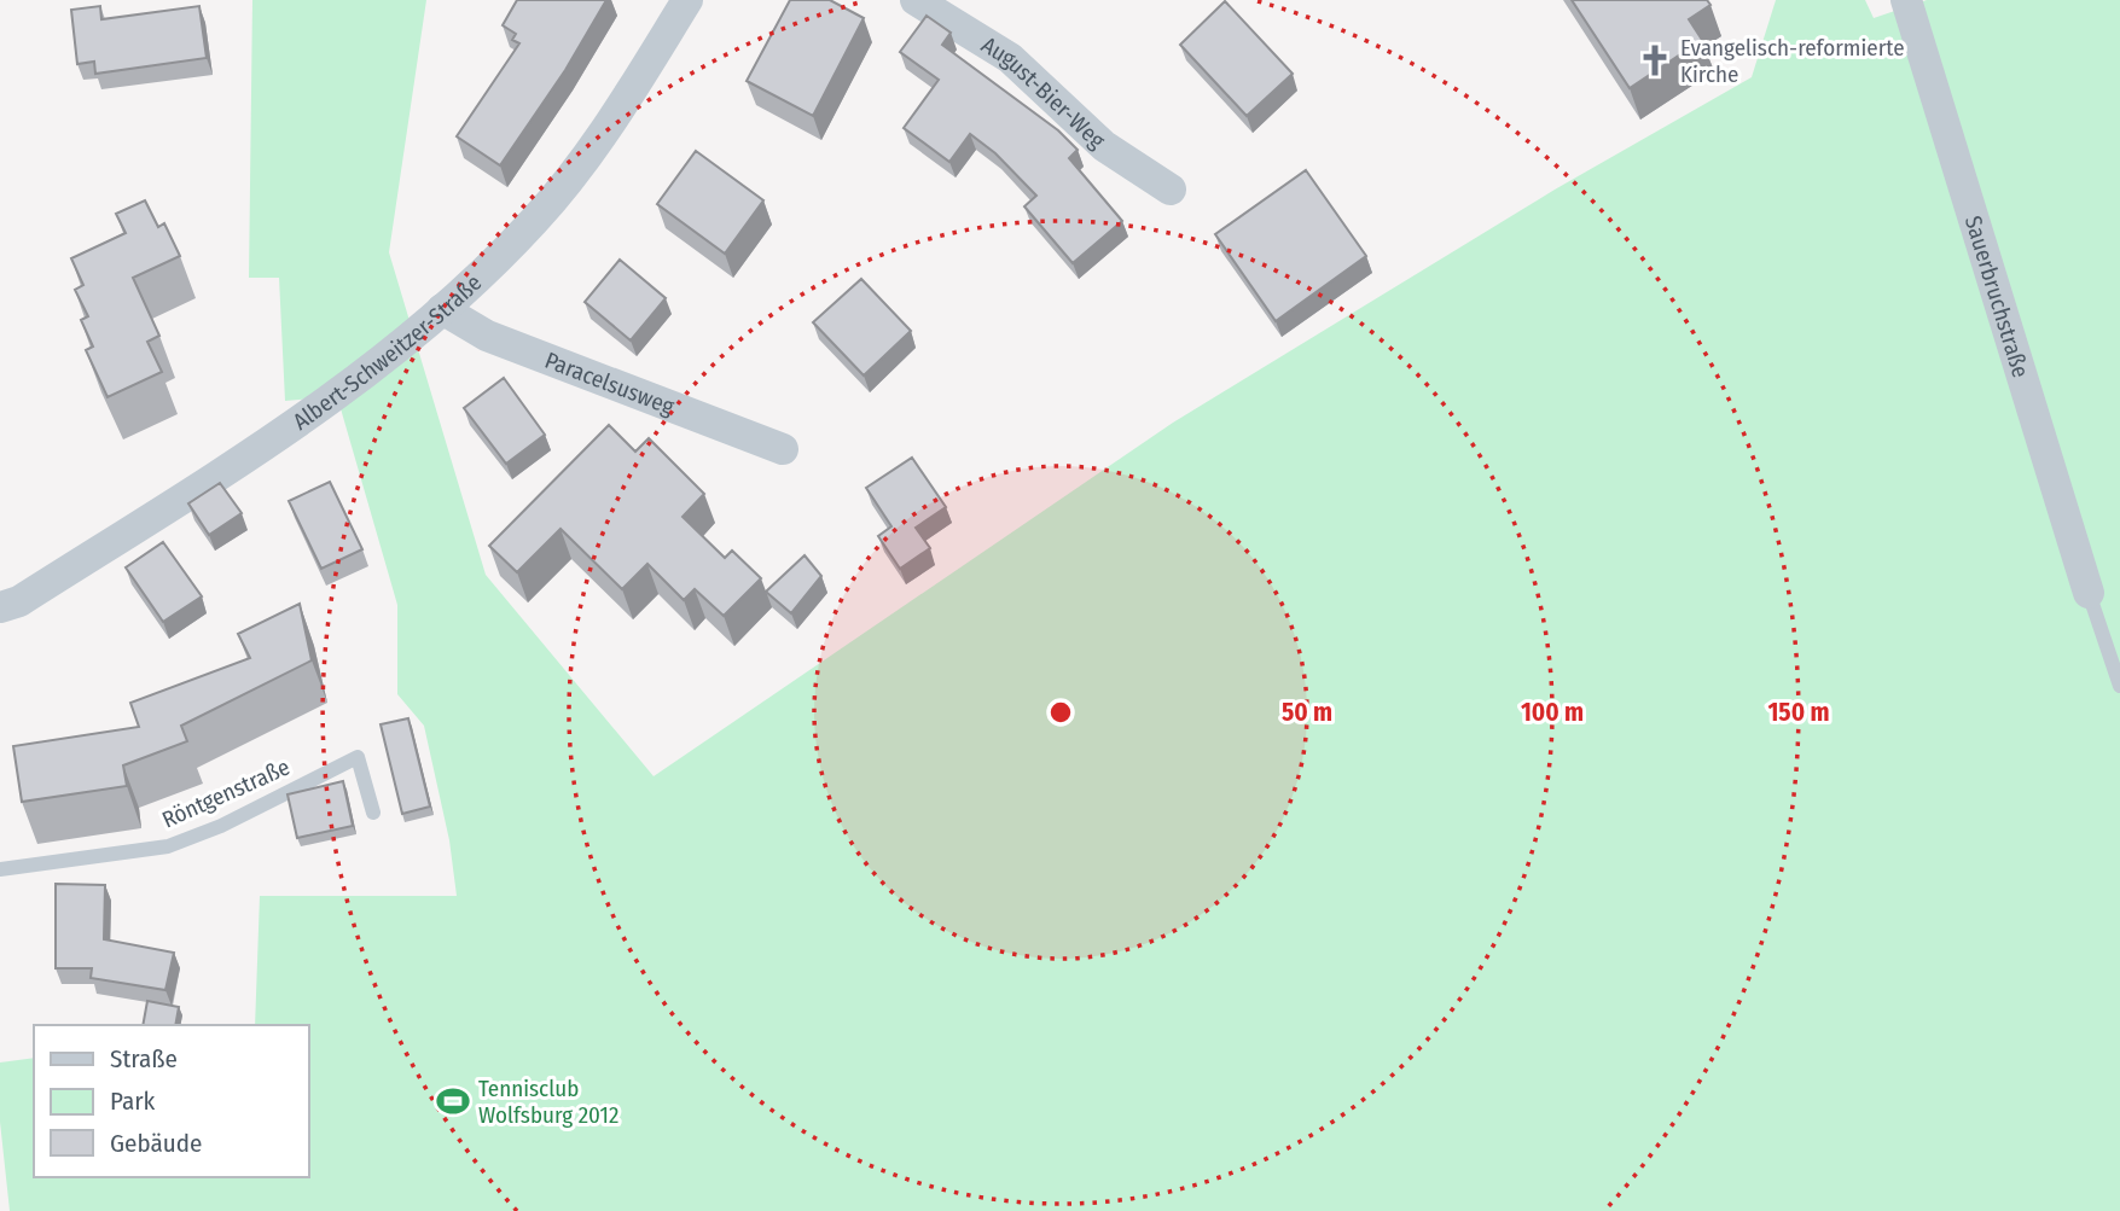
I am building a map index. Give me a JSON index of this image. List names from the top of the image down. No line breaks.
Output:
{"streets":{"street":["August-Bier-Weg","Sauerbruchstraße","Albert-Schweitzer-Straße","Paracelsusweg"],"lane":["Röntgenstraße"]},"crossings":[["Albert-Schweitzer-Straße","Paracelsusweg"]],"places":{"church":["Evangelisch-reformierte Kirche"],"sports":["Tennisclub Wolfsburg 2012"]},"legend":["Straße","Park","Gebäude"],"rings":["50 m","100 m","150 m"]}
